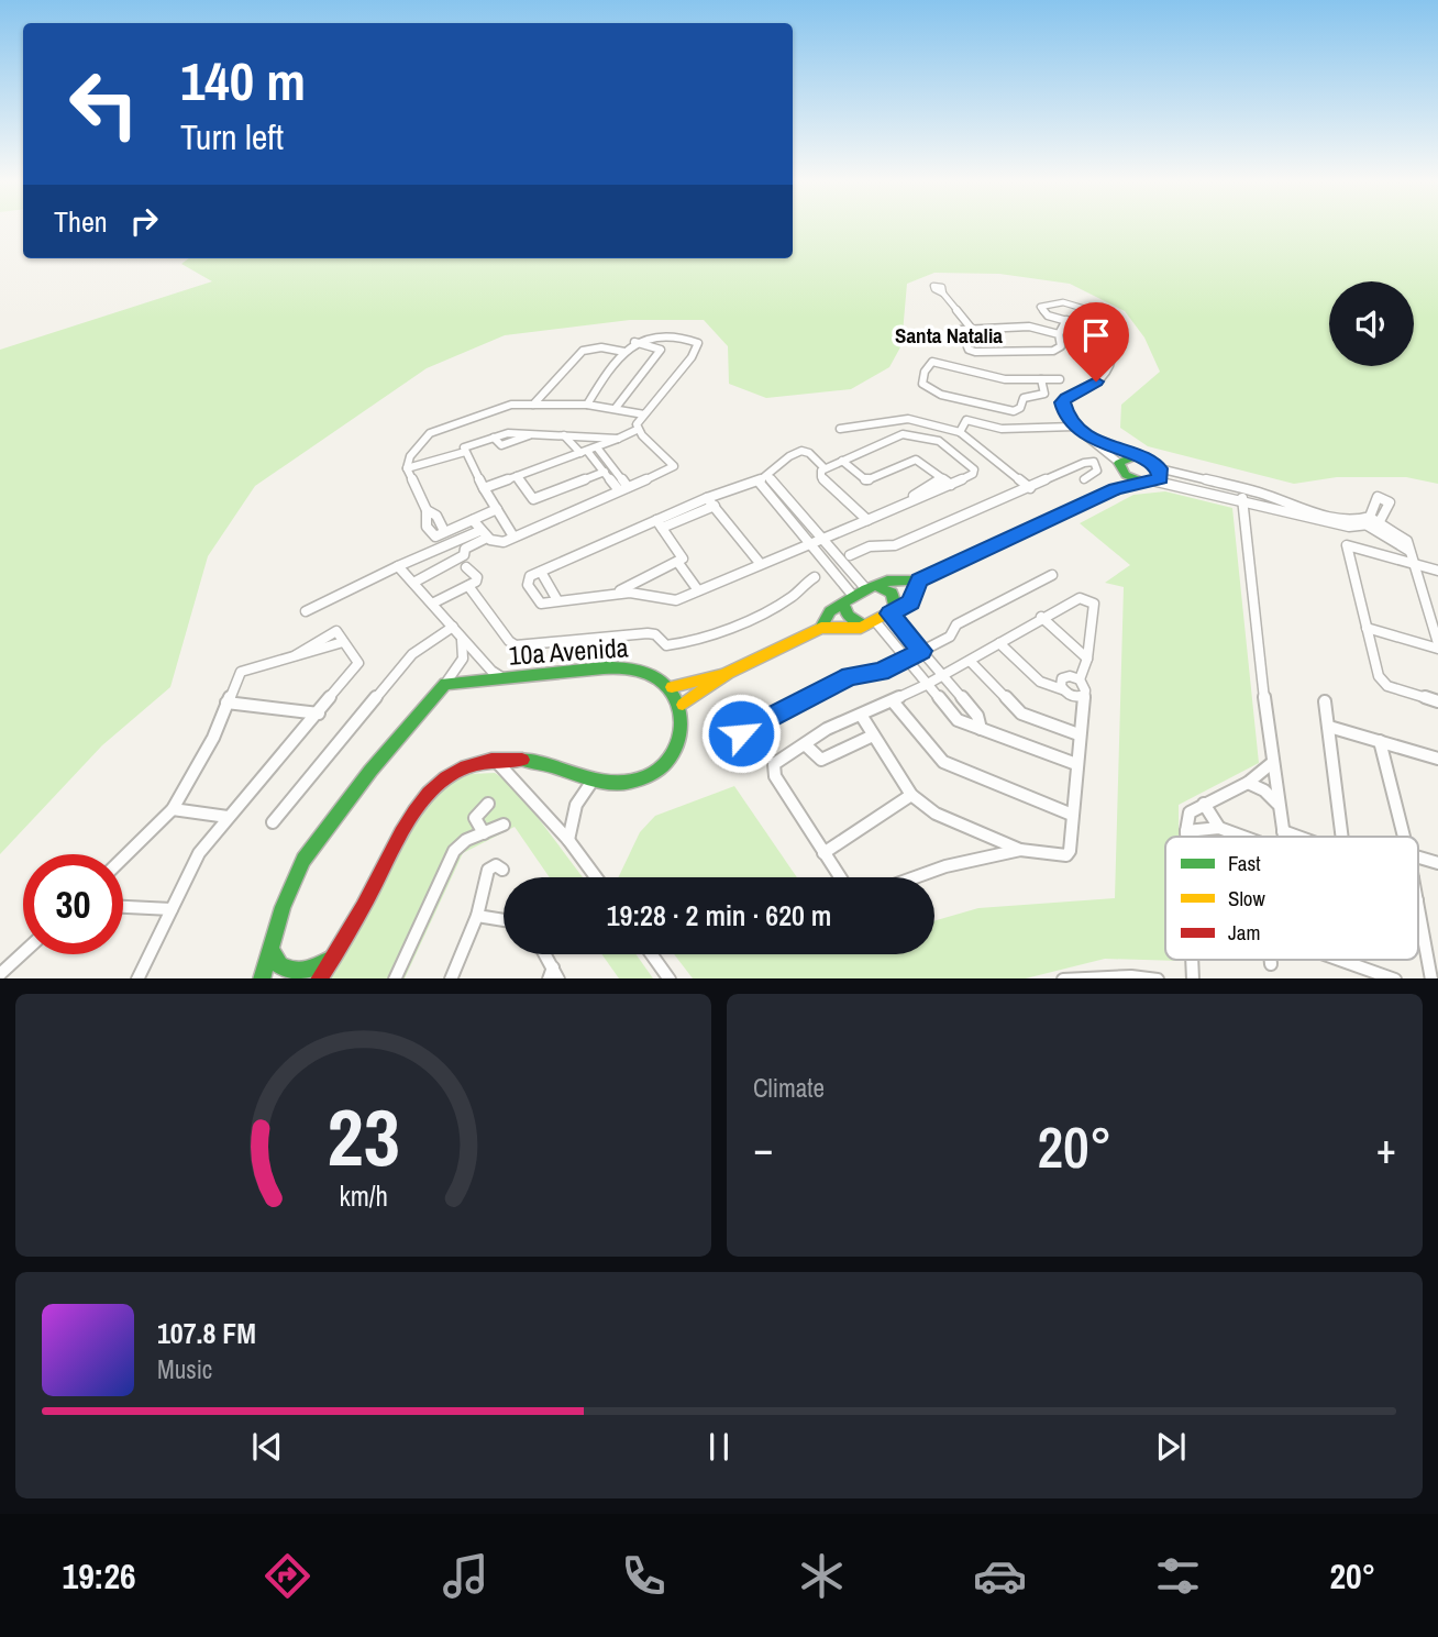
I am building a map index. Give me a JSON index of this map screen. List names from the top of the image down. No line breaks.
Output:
{"streets":{"street":["10a Avenida"]},"districts":["Santa Natalia"],"legend":["Fast","Slow","Jam"],"page":{"turn":["140 m","Turn left"],"then":"Then","limit":"30","trip":"19:28 · 2 min · 620 m","tile":"Climate","heat":["−","20°","+"],"song":["107.8 FM","Music"],"tabs":["19:26","20°"],"gauge":["23","km/h"]}}
